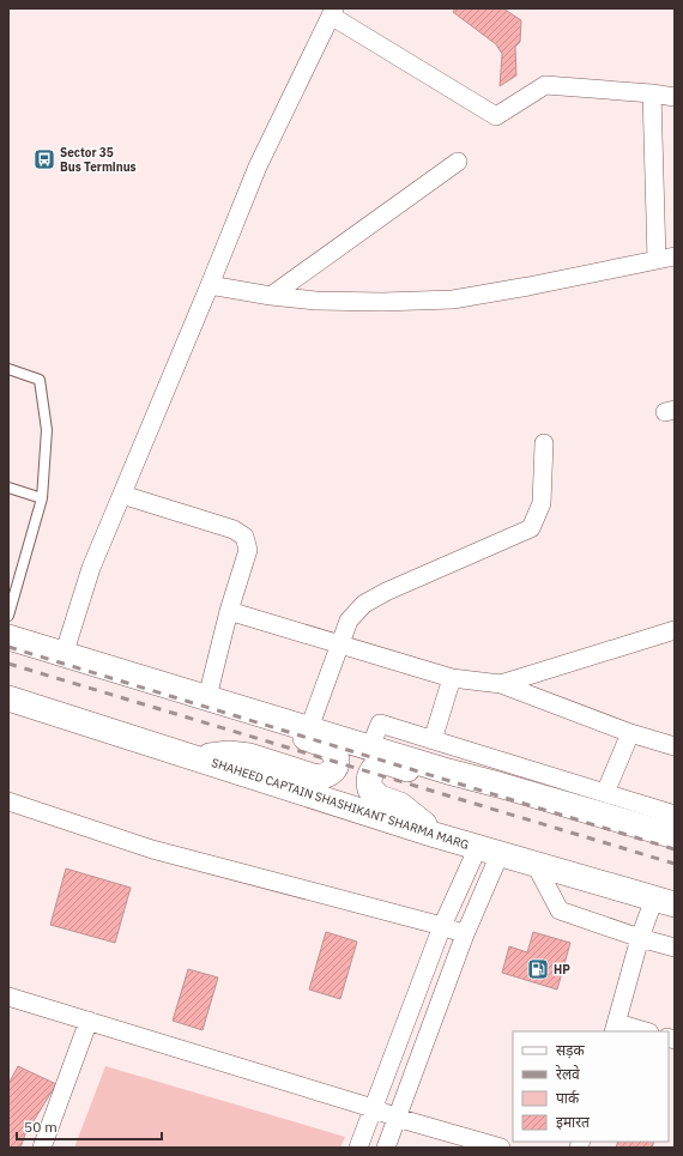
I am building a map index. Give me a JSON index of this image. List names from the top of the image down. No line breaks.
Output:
{"streets":{"main road":["SHAHEED CAPTAIN SHASHIKANT SHARMA MARG"]},"places":{"bus stop":["Sector 35 Bus Terminus"],"fuel station":["HP"]},"legend":["सड़क","रेलवे","पार्क","इमारत"],"scale_bar":"50 m"}
